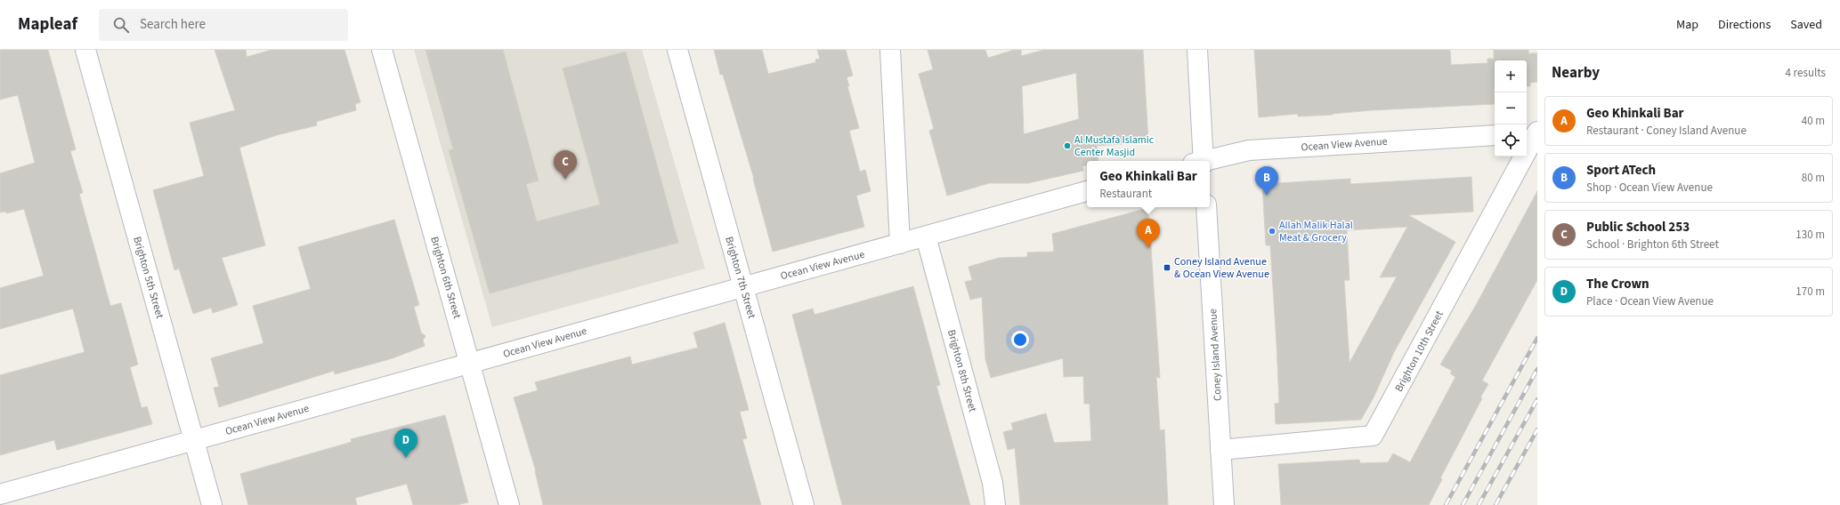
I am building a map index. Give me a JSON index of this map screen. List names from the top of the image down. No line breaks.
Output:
{"streets":{"street":["Ocean View Avenue","Brighton 5th Street","Brighton 6th Street","Brighton 7th Street","Brighton 10th Street","Coney Island Avenue","Brighton 8th Street"]},"crossings":[["Ocean View Avenue","Brighton 5th Street"],["Ocean View Avenue","Brighton 6th Street"],["Ocean View Avenue","Brighton 7th Street"],["Ocean View Avenue","Brighton 8th Street"],["Brighton 10th Street","Coney Island Avenue"]],"places":{"other":["Al Mustafa Islamic Center Masjid","Allah Malik Halal Meat & Grocery"],"transit":["Coney Island Avenue & Ocean View Avenue"]},"page":{"header":"Mapleaf","search":"Search here","nav":["Map","Directions","Saved"],"heading":["Nearby","4 results"],"map_buttons":["+","−"],"list":[{"mark":"A","name":"Geo Khinkali Bar","note":"Restaurant · Coney Island Avenue","value":"40 m"},{"mark":"B","name":"Sport ATech","note":"Shop · Ocean View Avenue","value":"80 m"},{"mark":"C","name":"Public School 253","note":"School · Brighton 6th Street","value":"130 m"},{"mark":"D","name":"The Crown","note":"Place · Ocean View Avenue","value":"170 m"}],"pins":["C","B","A","D"],"popup":["Geo Khinkali Bar","Restaurant"]}}
